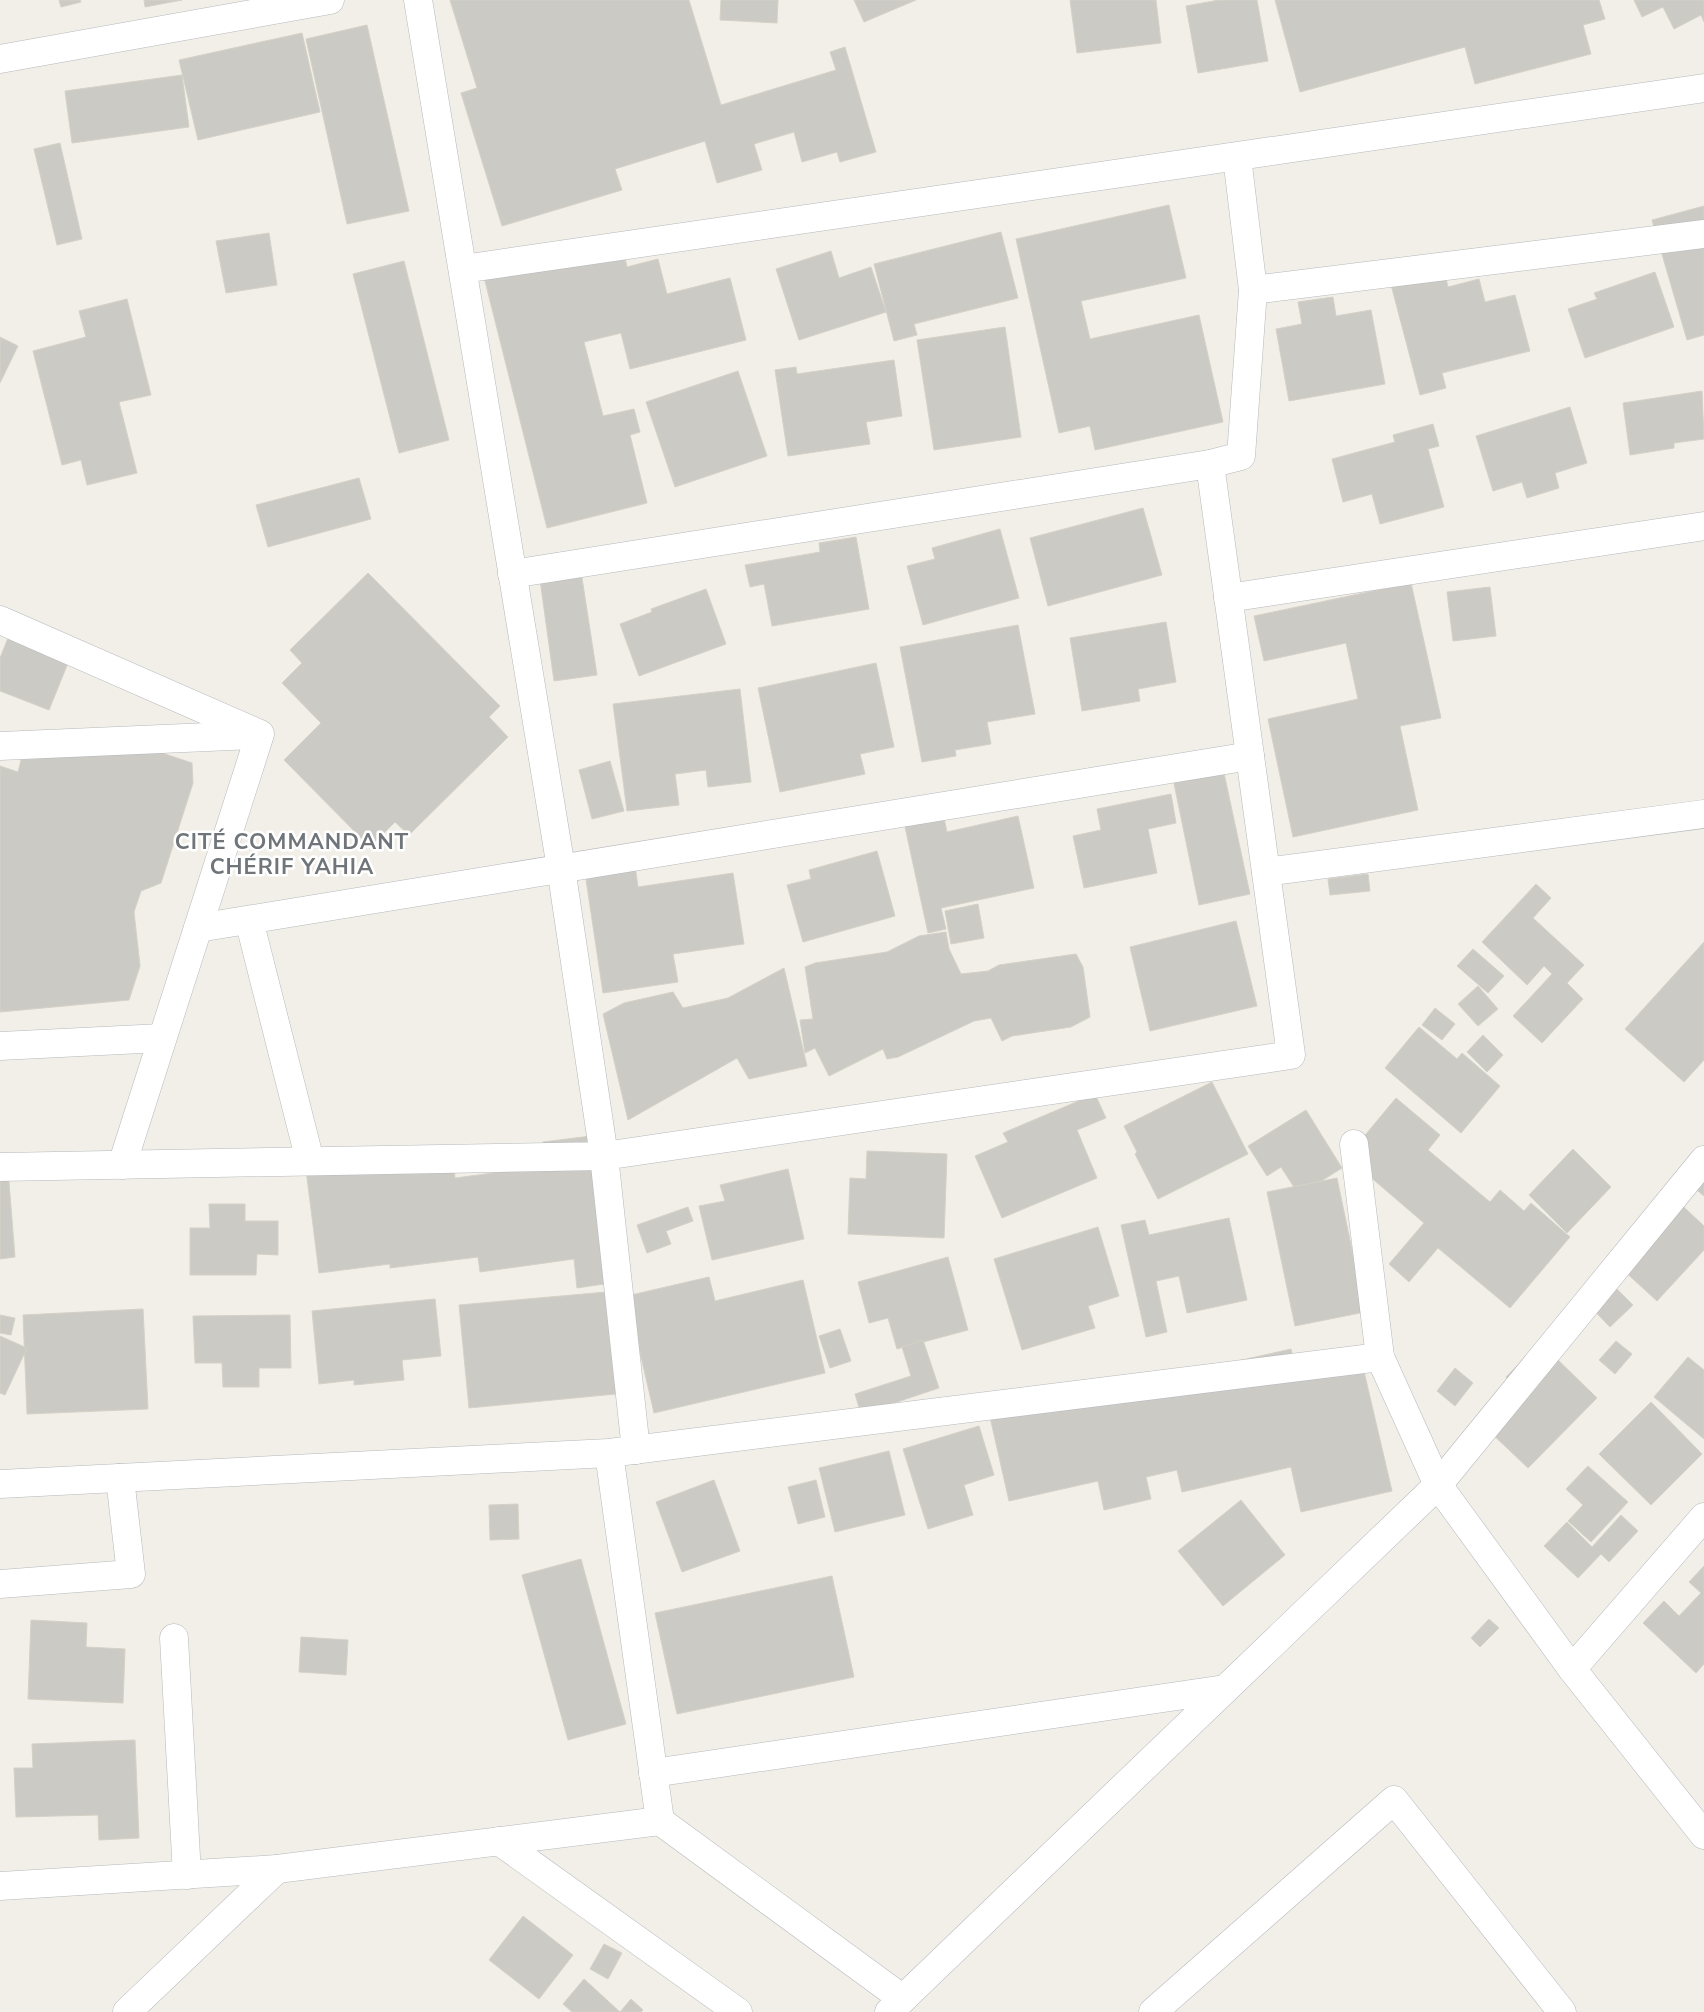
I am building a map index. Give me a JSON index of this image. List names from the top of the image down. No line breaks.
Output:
{"districts":["CITÉ COMMANDANT CHÉRIF YAHIA"]}
